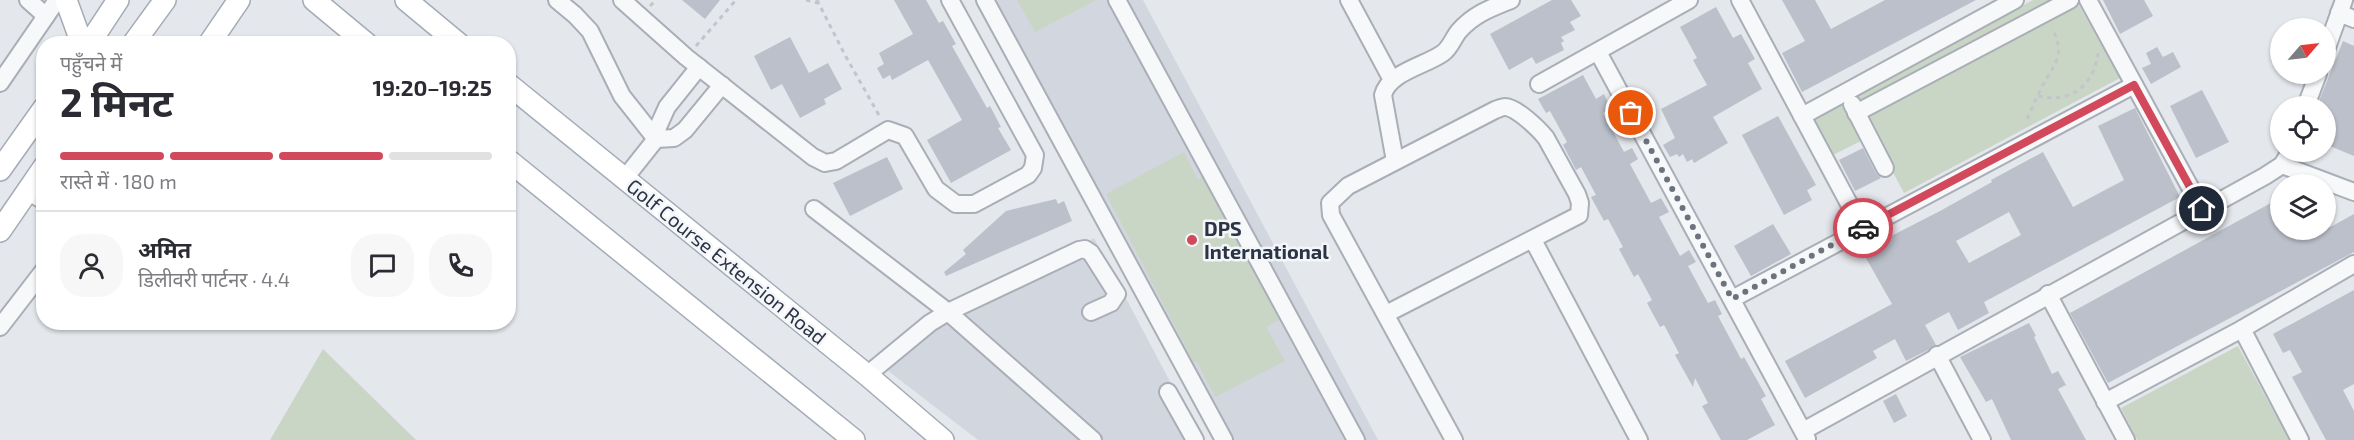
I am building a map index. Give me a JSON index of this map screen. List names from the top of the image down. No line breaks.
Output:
{"streets":{"main road":["Golf Course Extension Road"]},"places":["DPS International"],"north":"top right","page":{"heading":["2 मिनट","पहुँचने में","19:20–19:25"],"panel":["अमित","डिलीवरी पार्टनर · 4.4"],"bar":"रास्ते में · 180 m"}}
